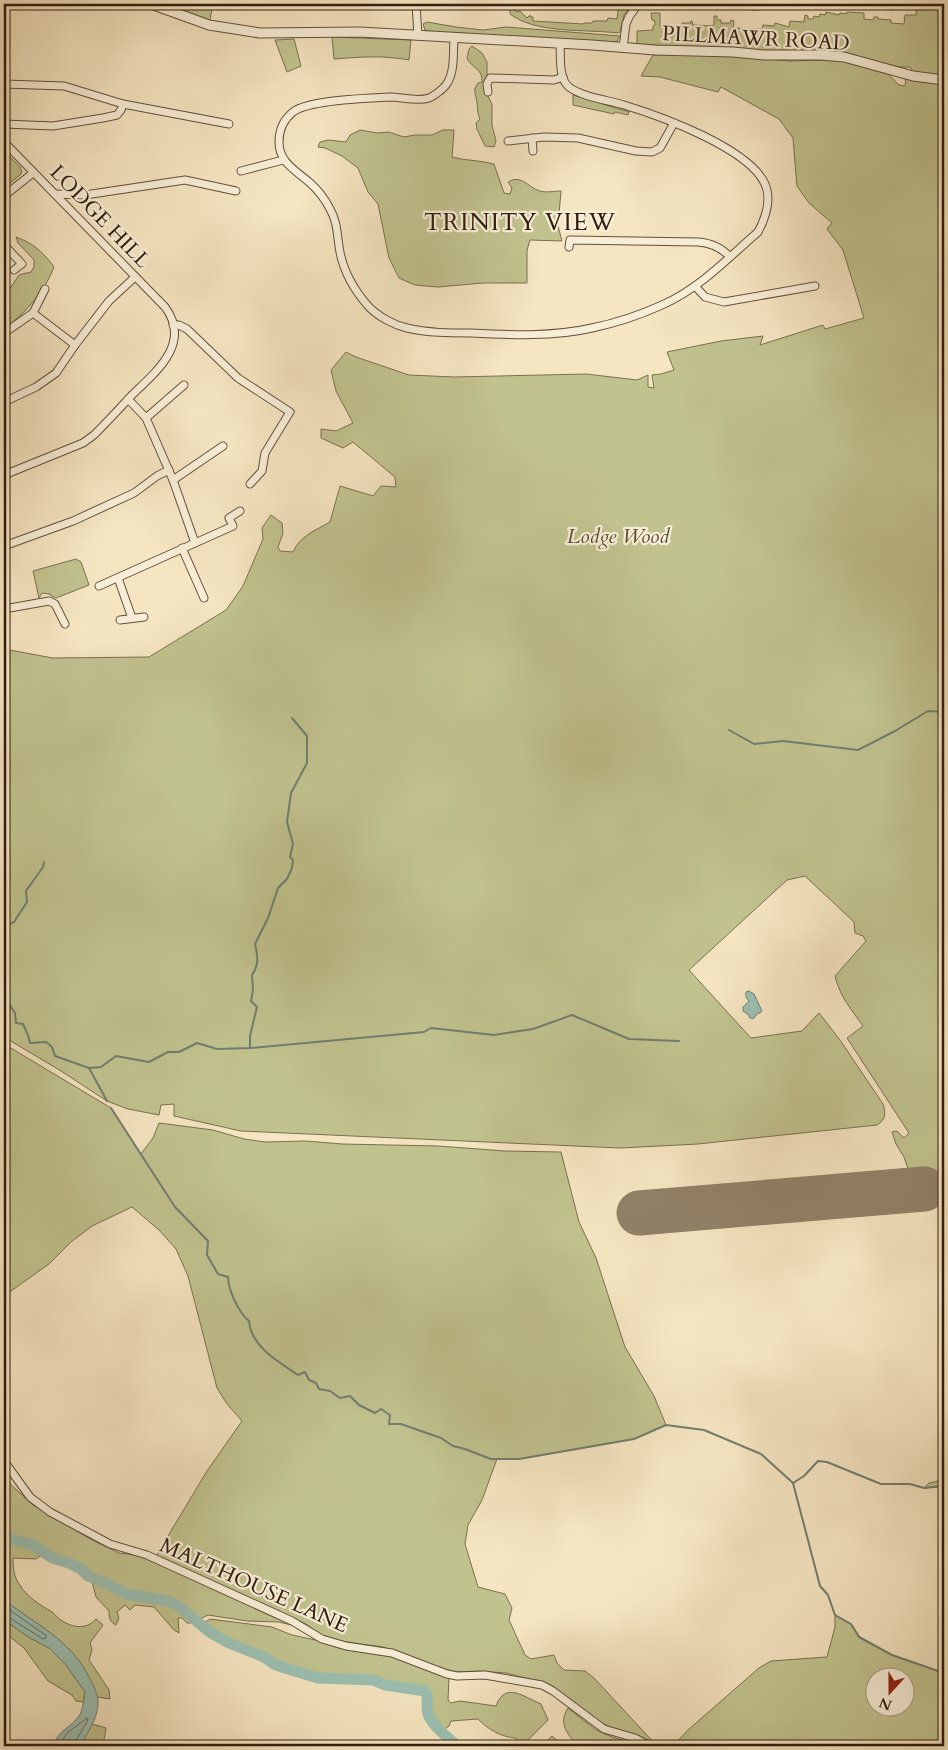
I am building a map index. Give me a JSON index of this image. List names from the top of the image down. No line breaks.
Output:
{"streets":{"street":["PILLMAWR ROAD","LODGE HILL","MALTHOUSE LANE"]},"districts":["TRINITY VIEW"],"parks":["Lodge Wood"],"north":"bottom"}
